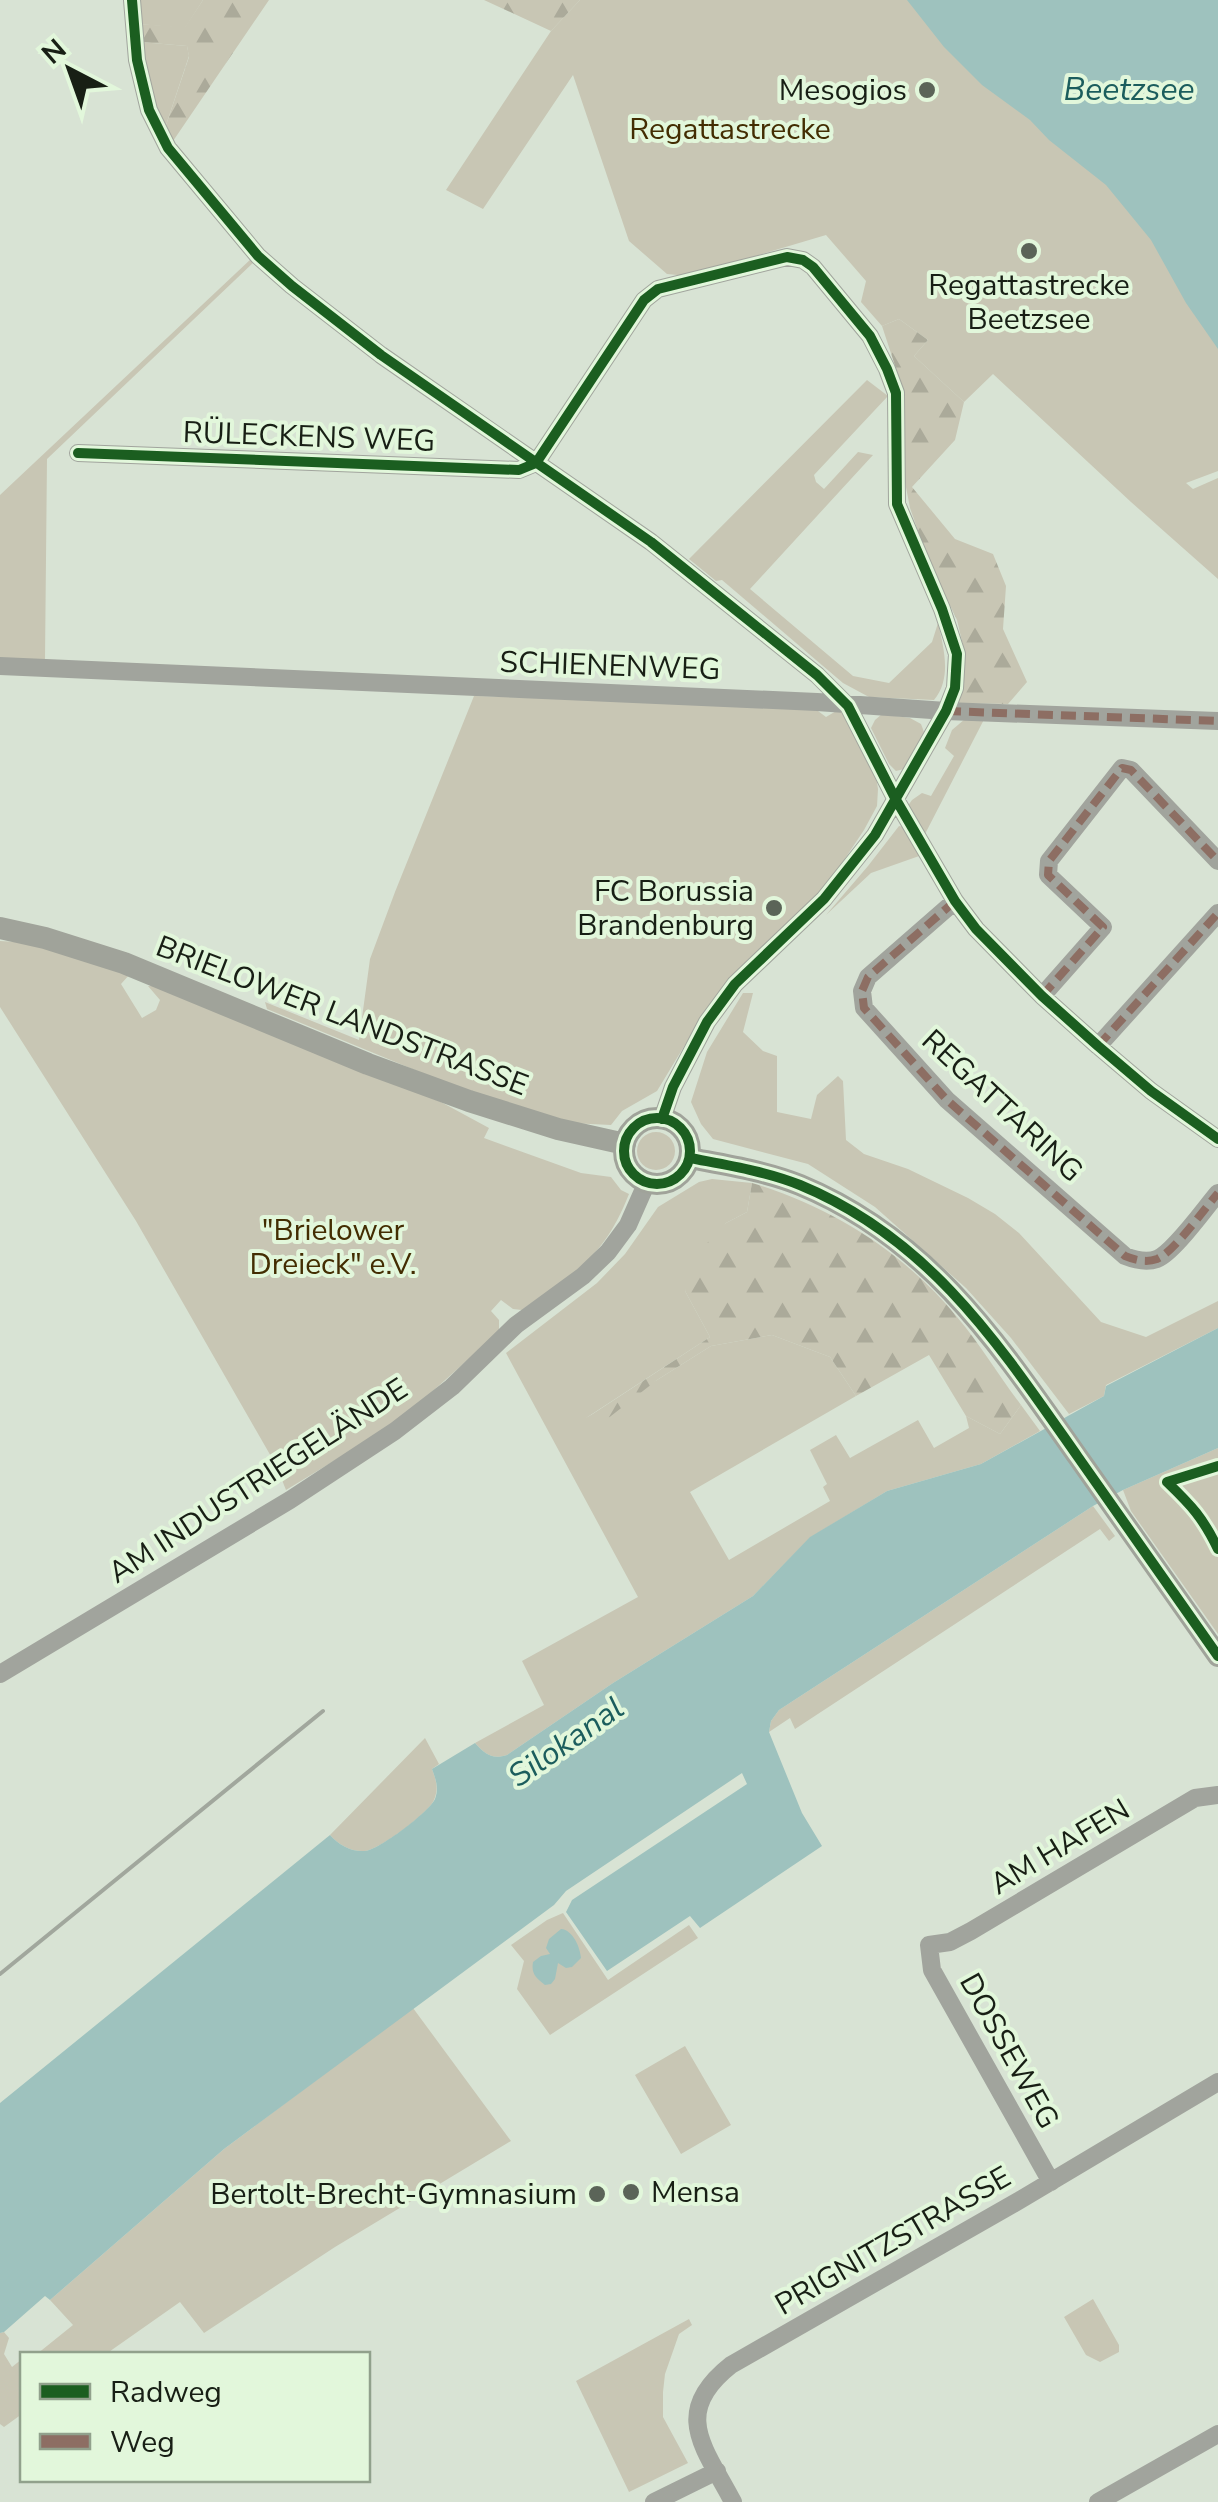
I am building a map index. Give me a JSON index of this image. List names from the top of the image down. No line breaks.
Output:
{"streets":{"main road":["BRIELOWER LANDSTRASSE"],"street":["RÜLECKENS WEG","SCHIENENWEG","REGATTARING","AM INDUSTRIEGELÄNDE","AM HAFEN","DOSSEWEG","PRIGNITZSTRASSE"]},"crossings":[["BRIELOWER LANDSTRASSE","AM INDUSTRIEGELÄNDE"],["AM HAFEN","DOSSEWEG"],["DOSSEWEG","PRIGNITZSTRASSE"]],"water":["Beetzsee","Silokanal"],"parks":["Regattastrecke","\"Brielower Dreieck\" e.V."],"places":["Mesogios","Regattastrecke Beetzsee","FC Borussia Brandenburg","Mensa","Bertolt-Brecht-Gymnasium"],"legend":["Radweg","Weg"],"north":"top left"}
